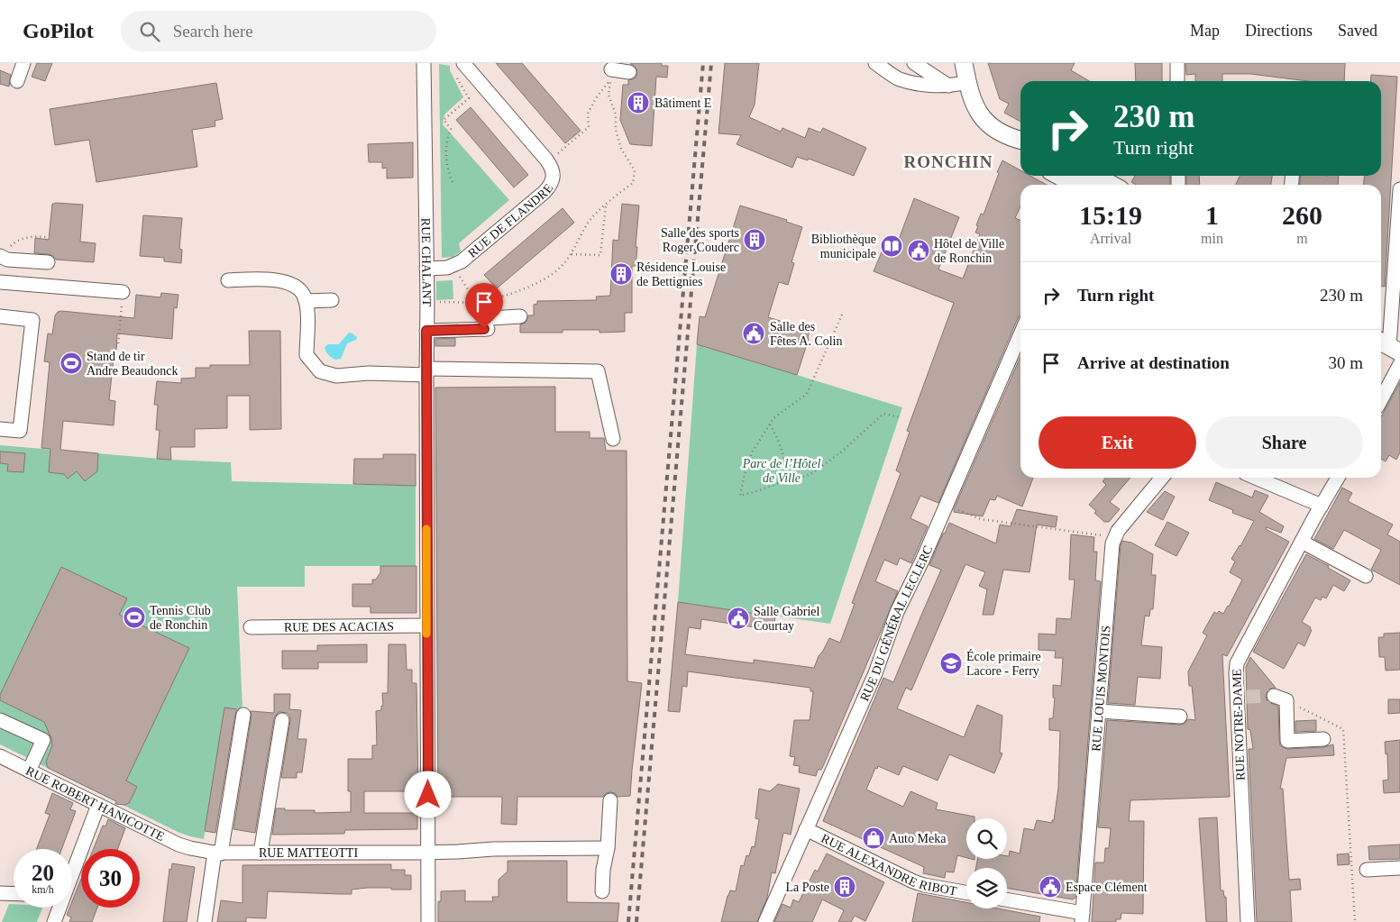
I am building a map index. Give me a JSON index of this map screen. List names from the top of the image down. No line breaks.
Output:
{"streets":{"street":["RUE DE FLANDRE","RUE CHALANT","RUE DU GÉNÉRAL LECLERC","RUE DES ACACIAS","RUE LOUIS MONTOIS","RUE NOTRE-DAME","RUE ROBERT HANICOTTE","RUE MATTEOTTI","RUE ALEXANDRE RIBOT"]},"crossings":[["RUE DE FLANDRE","RUE CHALANT"],["RUE CHALANT","RUE DES ACACIAS"],["RUE CHALANT","RUE MATTEOTTI"],["RUE DU GÉNÉRAL LECLERC","RUE ALEXANDRE RIBOT"],["RUE ROBERT HANICOTTE","RUE MATTEOTTI"]],"districts":["RONCHIN"],"parks":["Parc de l’Hôtel de Ville"],"places":{"building":["Bâtiment E","Salle des sports Roger Couderc","Résidence Louise de Bettignies","La Poste"],"library":["Bibliothèque municipale"],"public building":["Hôtel de Ville de Ronchin","Salle des Fêtes A. Colin","Salle Gabriel Courtay","Espace Clément"],"sports":["Stand de tir Andre Beaudonck","Tennis Club de Ronchin"],"school or university":["École primaire Lacore - Ferry"],"shop":["Auto Meka"]},"page":{"header":"GoPilot","search":"Search here","nav":["Map","Directions","Saved"],"turn":["230 m","Turn right"],"eta":["15:19","Arrival","1","min","260","m"],"list":[{"name":"Turn right","value":"230 m"},{"name":"Arrive at destination","value":"30 m"}],"buttons":["Exit","Share"],"speed":"20 km/h","limit":"30"}}
